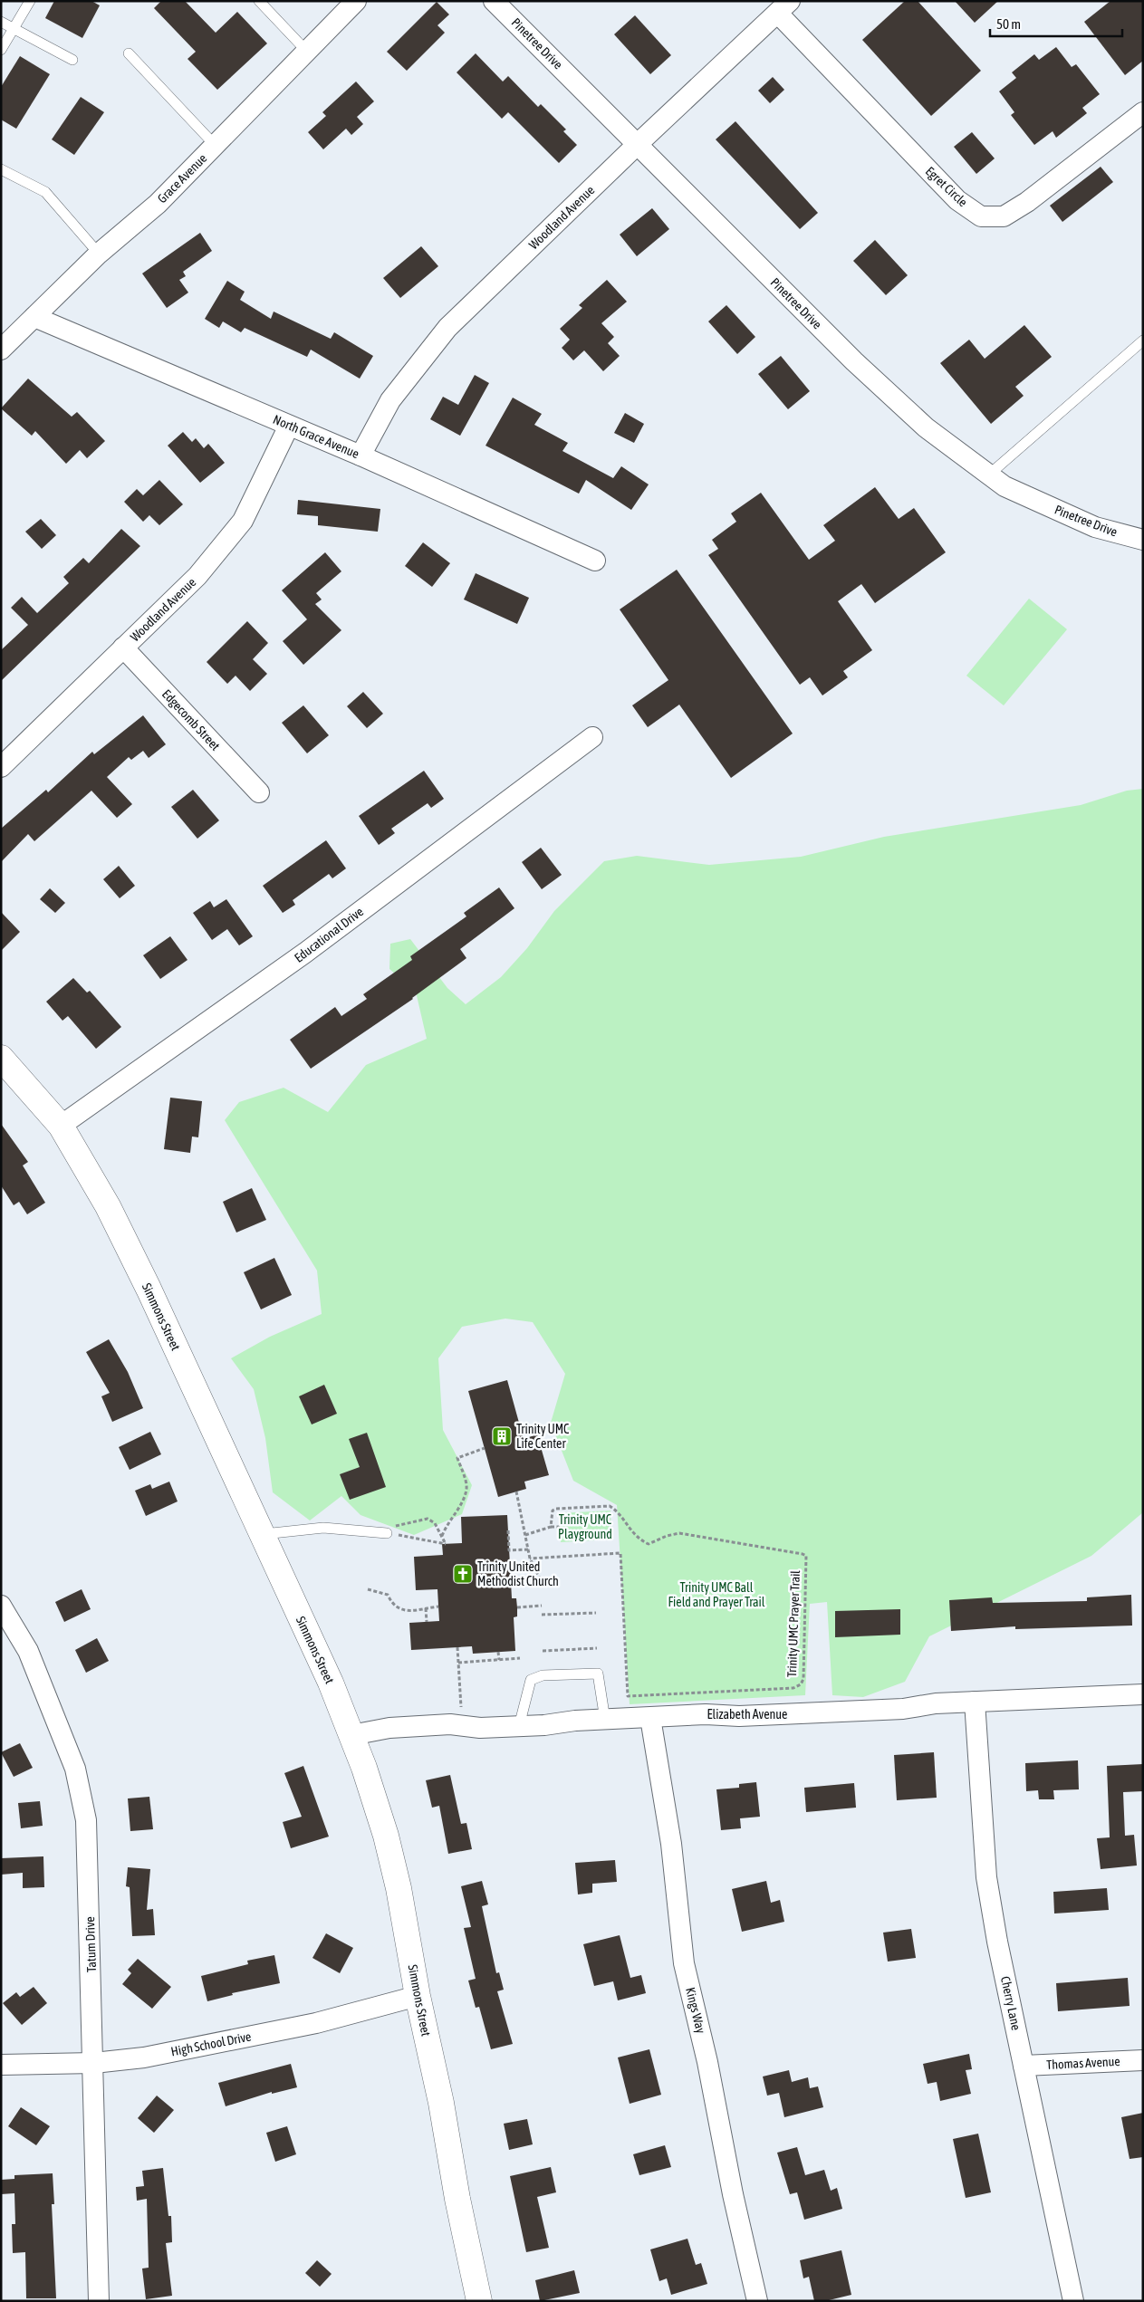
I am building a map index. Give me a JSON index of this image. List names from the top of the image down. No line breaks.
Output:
{"streets":{"street":["Pinetree Drive","Grace Avenue","Egret Circle","Woodland Avenue","North Grace Avenue","Edgecomb Street","Educational Drive","Simmons Street","Elizabeth Avenue","Tatum Drive","Cherry Lane","Kings Way","High School Drive","Thomas Avenue"],"path":["Trinity UMC Prayer Trail"]},"crossings":[["Pinetree Drive","Woodland Avenue"],["Grace Avenue","North Grace Avenue"],["Egret Circle","Woodland Avenue"],["Woodland Avenue","North Grace Avenue"],["Woodland Avenue","Edgecomb Street"],["Educational Drive","Simmons Street"],["Simmons Street","Elizabeth Avenue"],["Simmons Street","High School Drive"],["Elizabeth Avenue","Cherry Lane"],["Elizabeth Avenue","Kings Way"],["Tatum Drive","High School Drive"],["Cherry Lane","Thomas Avenue"]],"parks":["Trinity UMC Playground","Trinity UMC Ball Field and Prayer Trail"],"places":{"building":["Trinity UMC Life Center"],"church":["Trinity United Methodist Church"]},"scale_bar":"50 m"}
